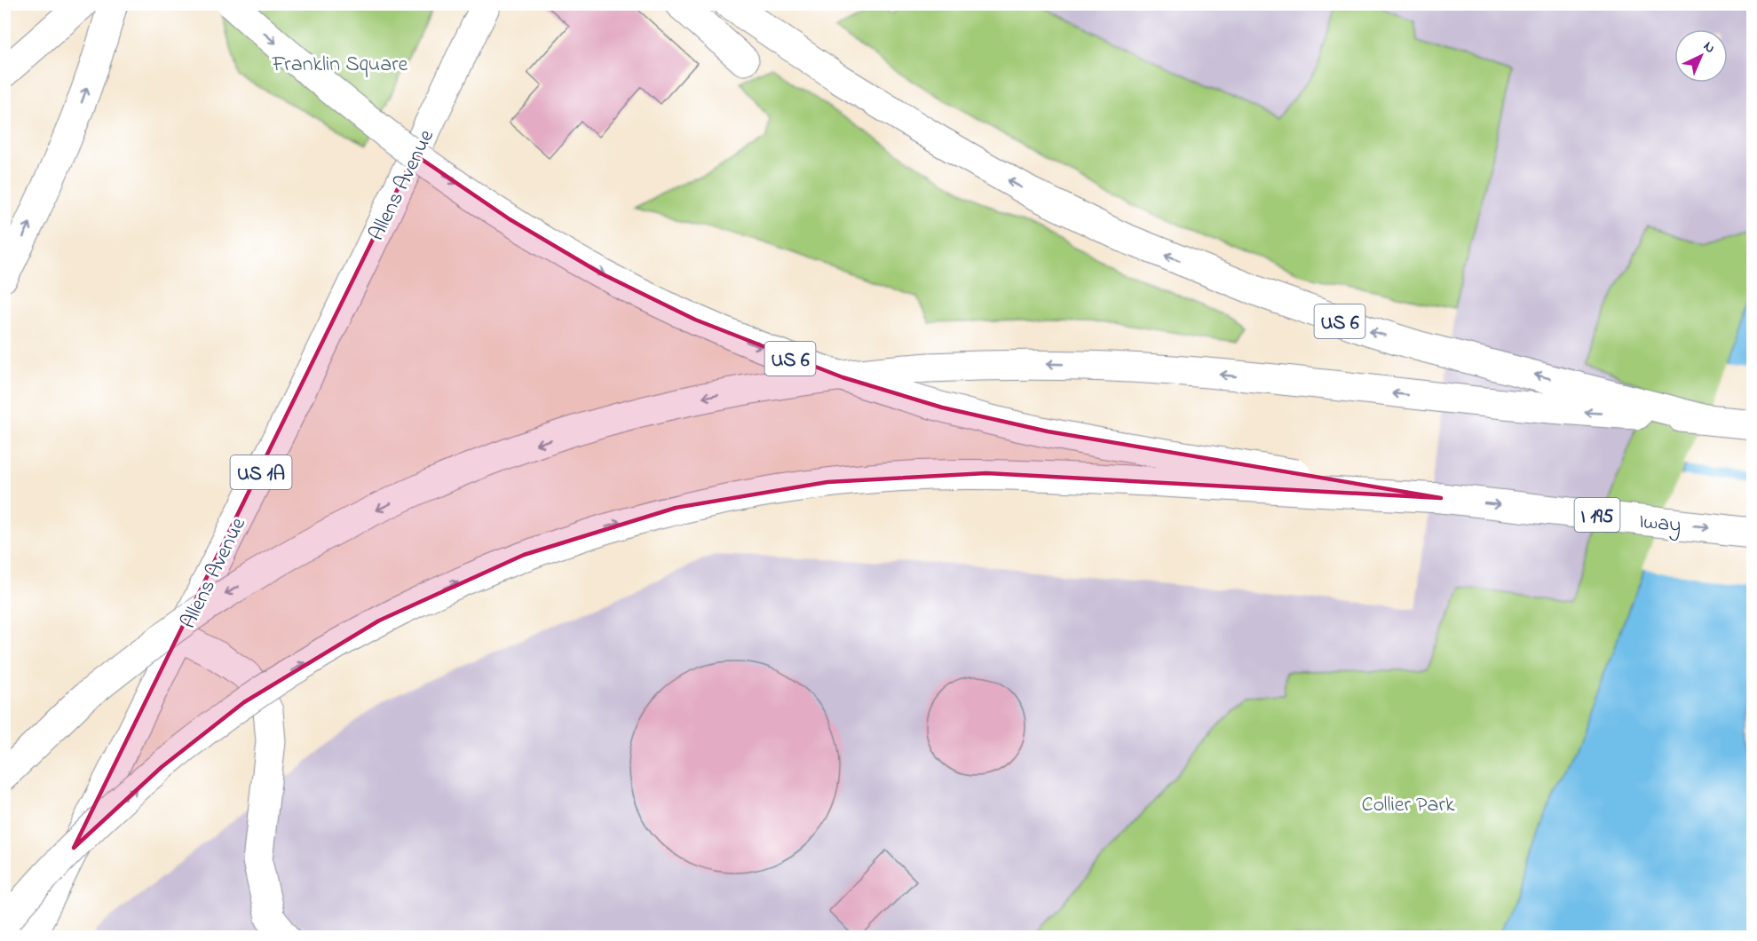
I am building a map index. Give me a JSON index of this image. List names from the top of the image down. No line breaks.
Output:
{"streets":{"main road":["Allens Avenue","US 6","US 1A","I 195","Iway"]},"crossings":[["US 6","Iway"]],"parks":["Franklin Square","Collier Park"],"north":"top right"}
